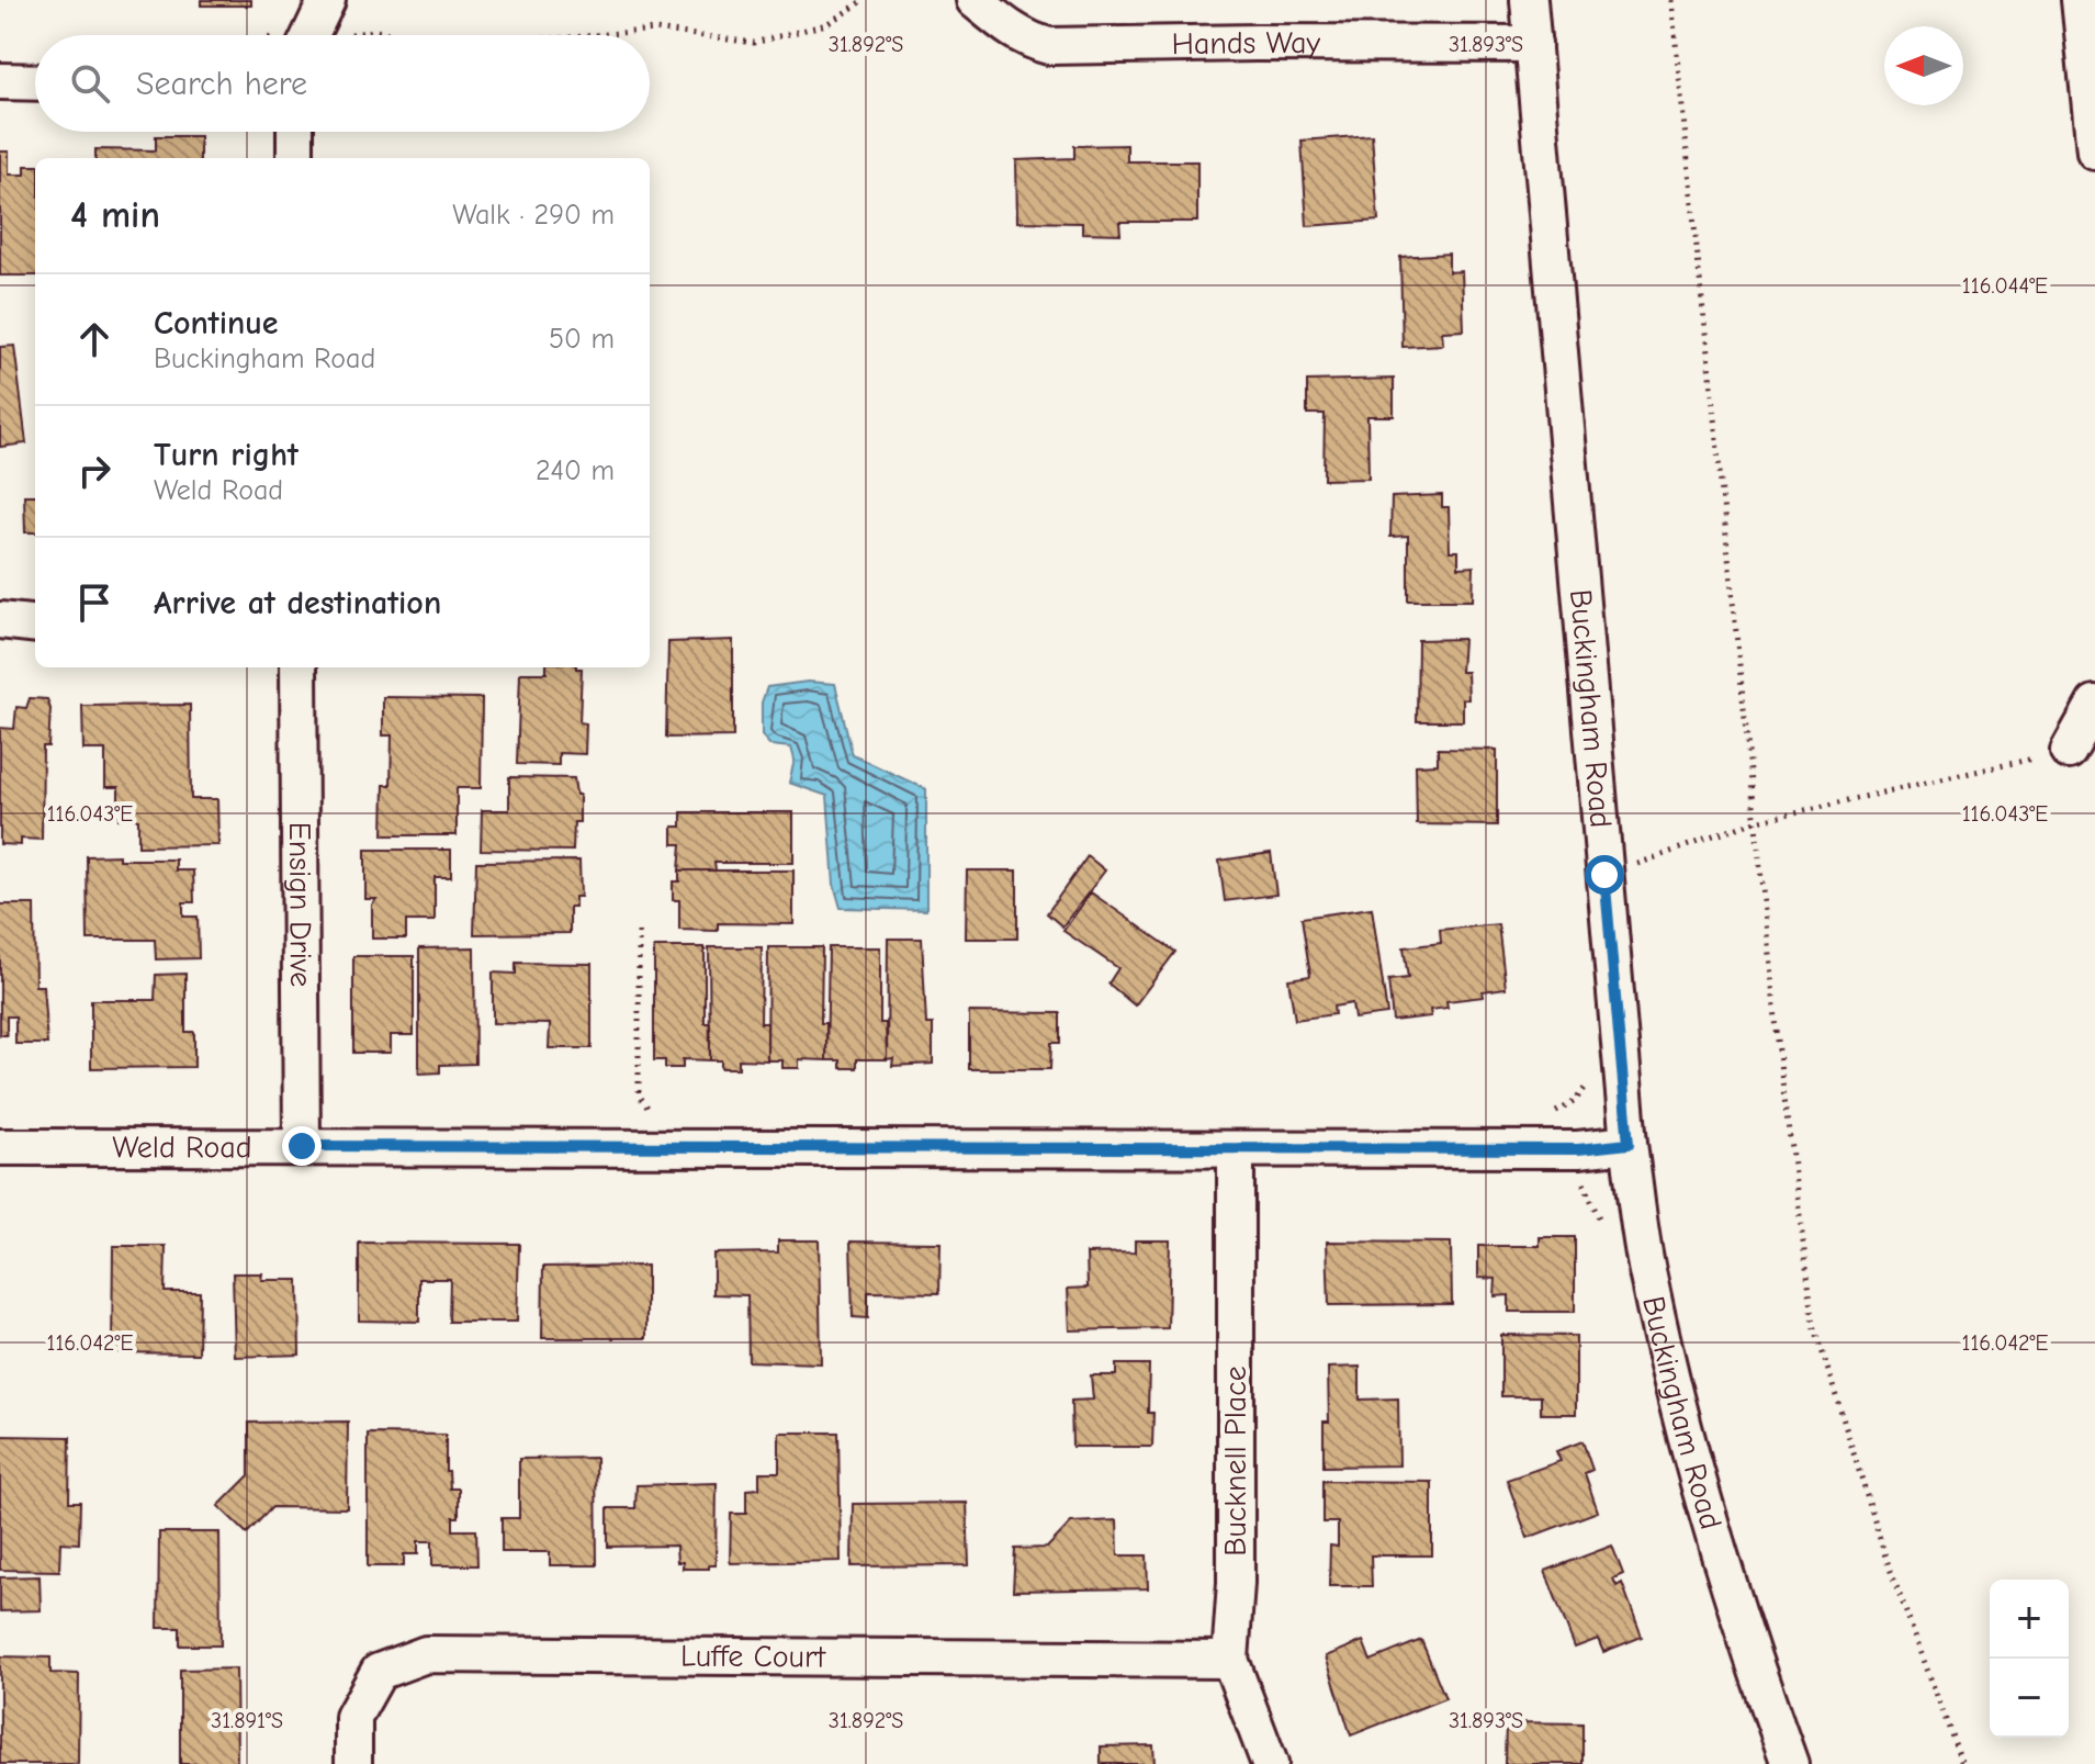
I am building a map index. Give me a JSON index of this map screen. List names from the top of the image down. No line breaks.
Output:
{"streets":{"street":["Hands Way","Buckingham Road","Ensign Drive","Weld Road","Bucknell Place","Luffe Court"]},"crossings":[["Hands Way","Buckingham Road"],["Buckingham Road","Weld Road"],["Ensign Drive","Weld Road"],["Weld Road","Bucknell Place"],["Bucknell Place","Luffe Court"]],"north":"left","page":{"search":"Search here","heading":["4 min","Walk · 290 m"],"list":[["Continue","Buckingham Road","50 m"],["Turn right","Weld Road","240 m"],"Arrive at destination"],"map_buttons":["+","−"]},"coordinates":["31.892°S","31.893°S","116.044°E","116.043°E","116.042°E","31.891°S"]}
